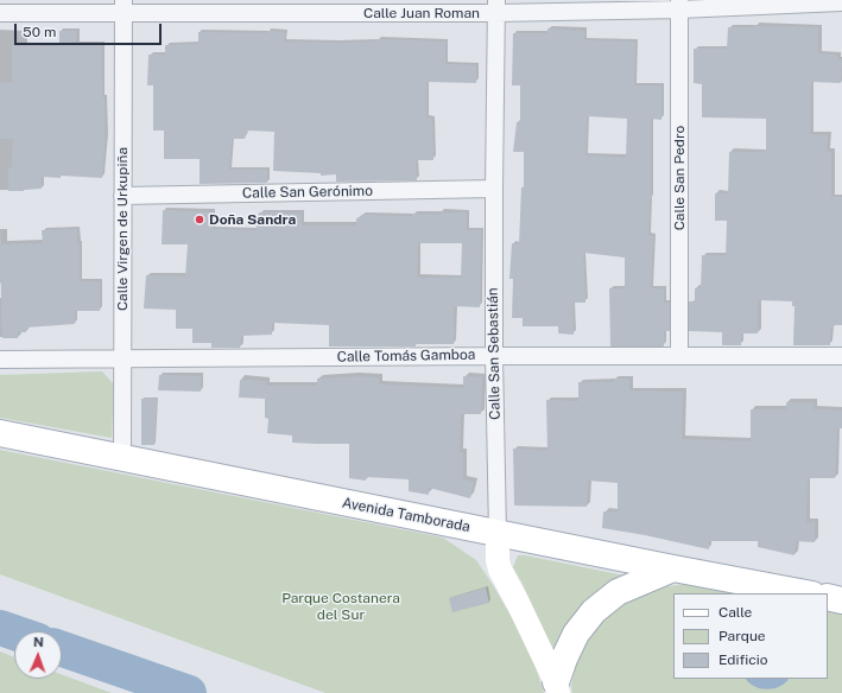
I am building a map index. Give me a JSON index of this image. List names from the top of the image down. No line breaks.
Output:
{"streets":{"main road":["Calle San Sebastián","Avenida Tamborada"],"street":["Calle Juan Roman","Calle San Pedro","Calle San Gerónimo","Calle Virgen de Urkupiña","Calle Tomás Gamboa"]},"crossings":[["Calle Juan Roman","Calle San Pedro"],["Calle Juan Roman","Calle Virgen de Urkupiña"],["Calle Juan Roman","Calle San Sebastián"],["Calle San Pedro","Calle Tomás Gamboa"],["Calle San Gerónimo","Calle Virgen de Urkupiña"],["Calle San Gerónimo","Calle San Sebastián"],["Calle Virgen de Urkupiña","Calle Tomás Gamboa"],["Calle Virgen de Urkupiña","Avenida Tamborada"],["Calle San Sebastián","Calle Tomás Gamboa"],["Calle San Sebastián","Avenida Tamborada"]],"parks":["Parque Costanera del Sur"],"places":["Doña Sandra"],"legend":["Calle","Parque","Edificio"],"scale_bar":"50 m","north":"top"}
